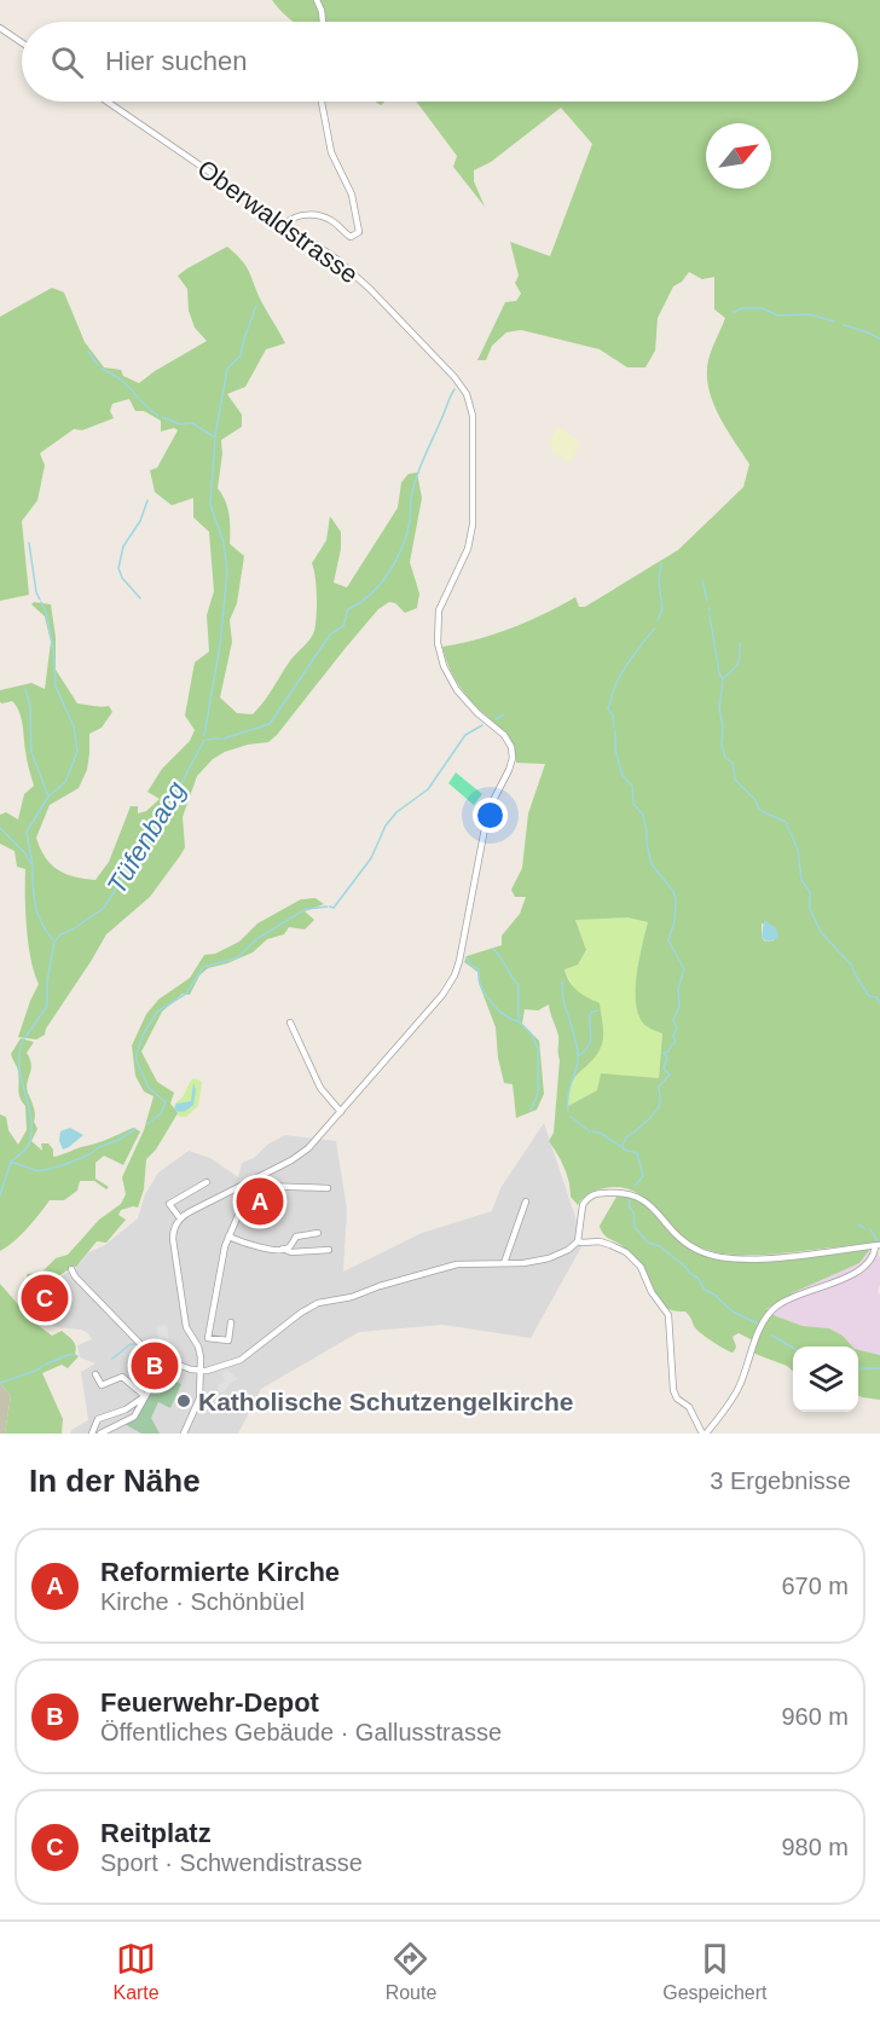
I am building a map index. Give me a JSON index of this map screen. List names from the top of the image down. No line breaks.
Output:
{"streets":{"street":["Oberwaldstrasse"]},"water":["Tüfenbacg"],"places":["Katholische Schutzengelkirche"],"north":"top right","page":{"search":"Hier suchen","pins":["A","C","B"],"heading":["In der Nähe","3 Ergebnisse"],"list":[{"mark":"A","name":"Reformierte Kirche","note":"Kirche · Schönbüel","value":"670 m"},{"mark":"B","name":"Feuerwehr-Depot","note":"Öffentliches Gebäude · Gallusstrasse","value":"960 m"},{"mark":"C","name":"Reitplatz","note":"Sport · Schwendistrasse","value":"980 m"}],"nav":["Karte","Route","Gespeichert"]}}
